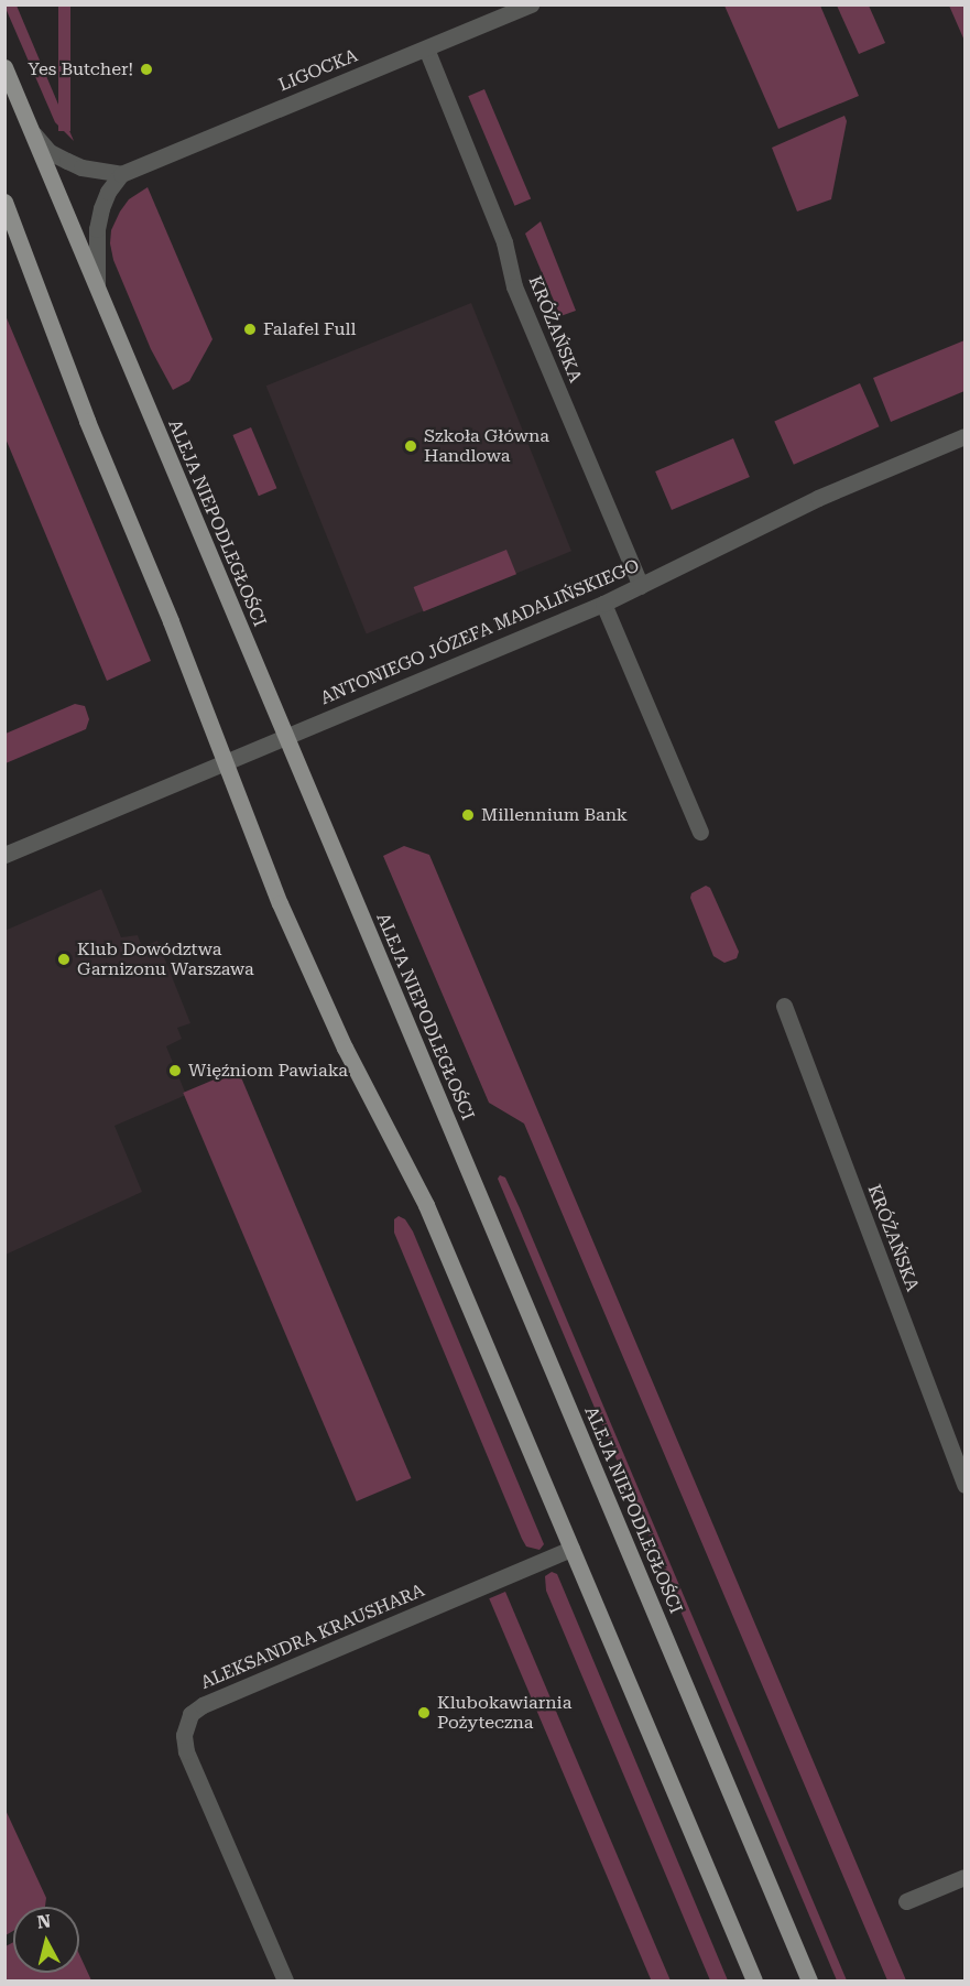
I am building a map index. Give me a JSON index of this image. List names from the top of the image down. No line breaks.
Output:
{"streets":{"main road":["ALEJA NIEPODLEGŁOŚCI"],"street":["LIGOCKA","KRÓŻAŃSKA","ANTONIEGO JÓZEFA MADALIŃSKIEGO","ALEKSANDRA KRAUSHARA"]},"crossings":[["LIGOCKA","KRÓŻAŃSKA"],["KRÓŻAŃSKA","ANTONIEGO JÓZEFA MADALIŃSKIEGO"],["ALEJA NIEPODLEGŁOŚCI","ANTONIEGO JÓZEFA MADALIŃSKIEGO"]],"places":["Yes Butcher!","Falafel Full","Szkoła Główna Handlowa","Millennium Bank","Klub Dowództwa Garnizonu Warszawa","Więźniom Pawiaka","Klubokawiarnia Pożyteczna"],"north":"top"}
